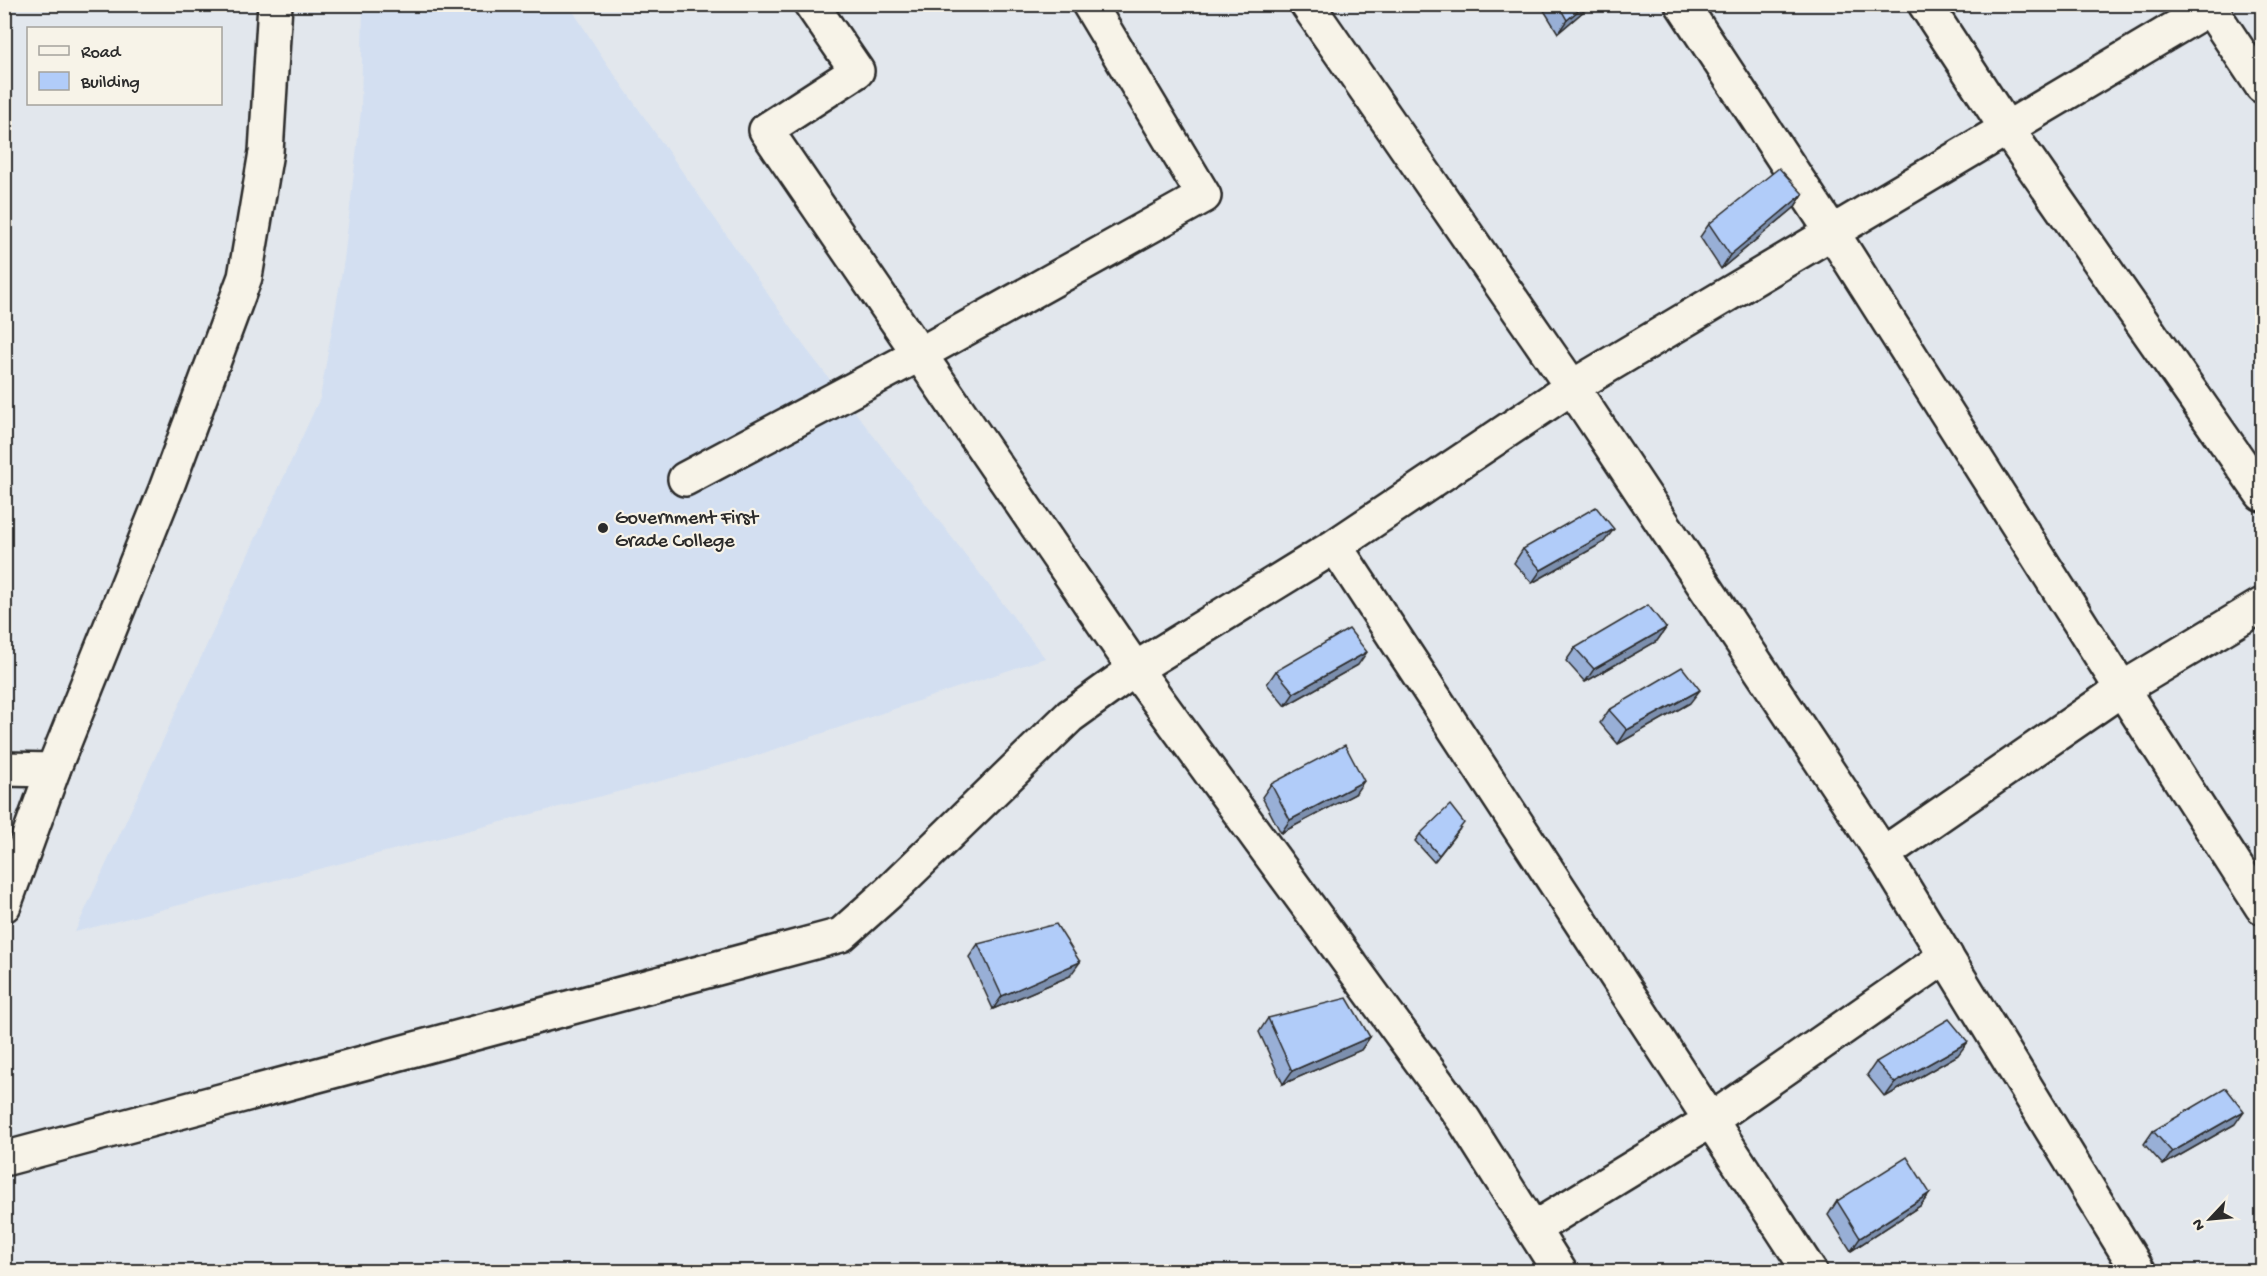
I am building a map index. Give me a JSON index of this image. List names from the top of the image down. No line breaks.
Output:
{"places":["Government First Grade College"],"legend":["Road","Building"],"north":"bottom left"}
